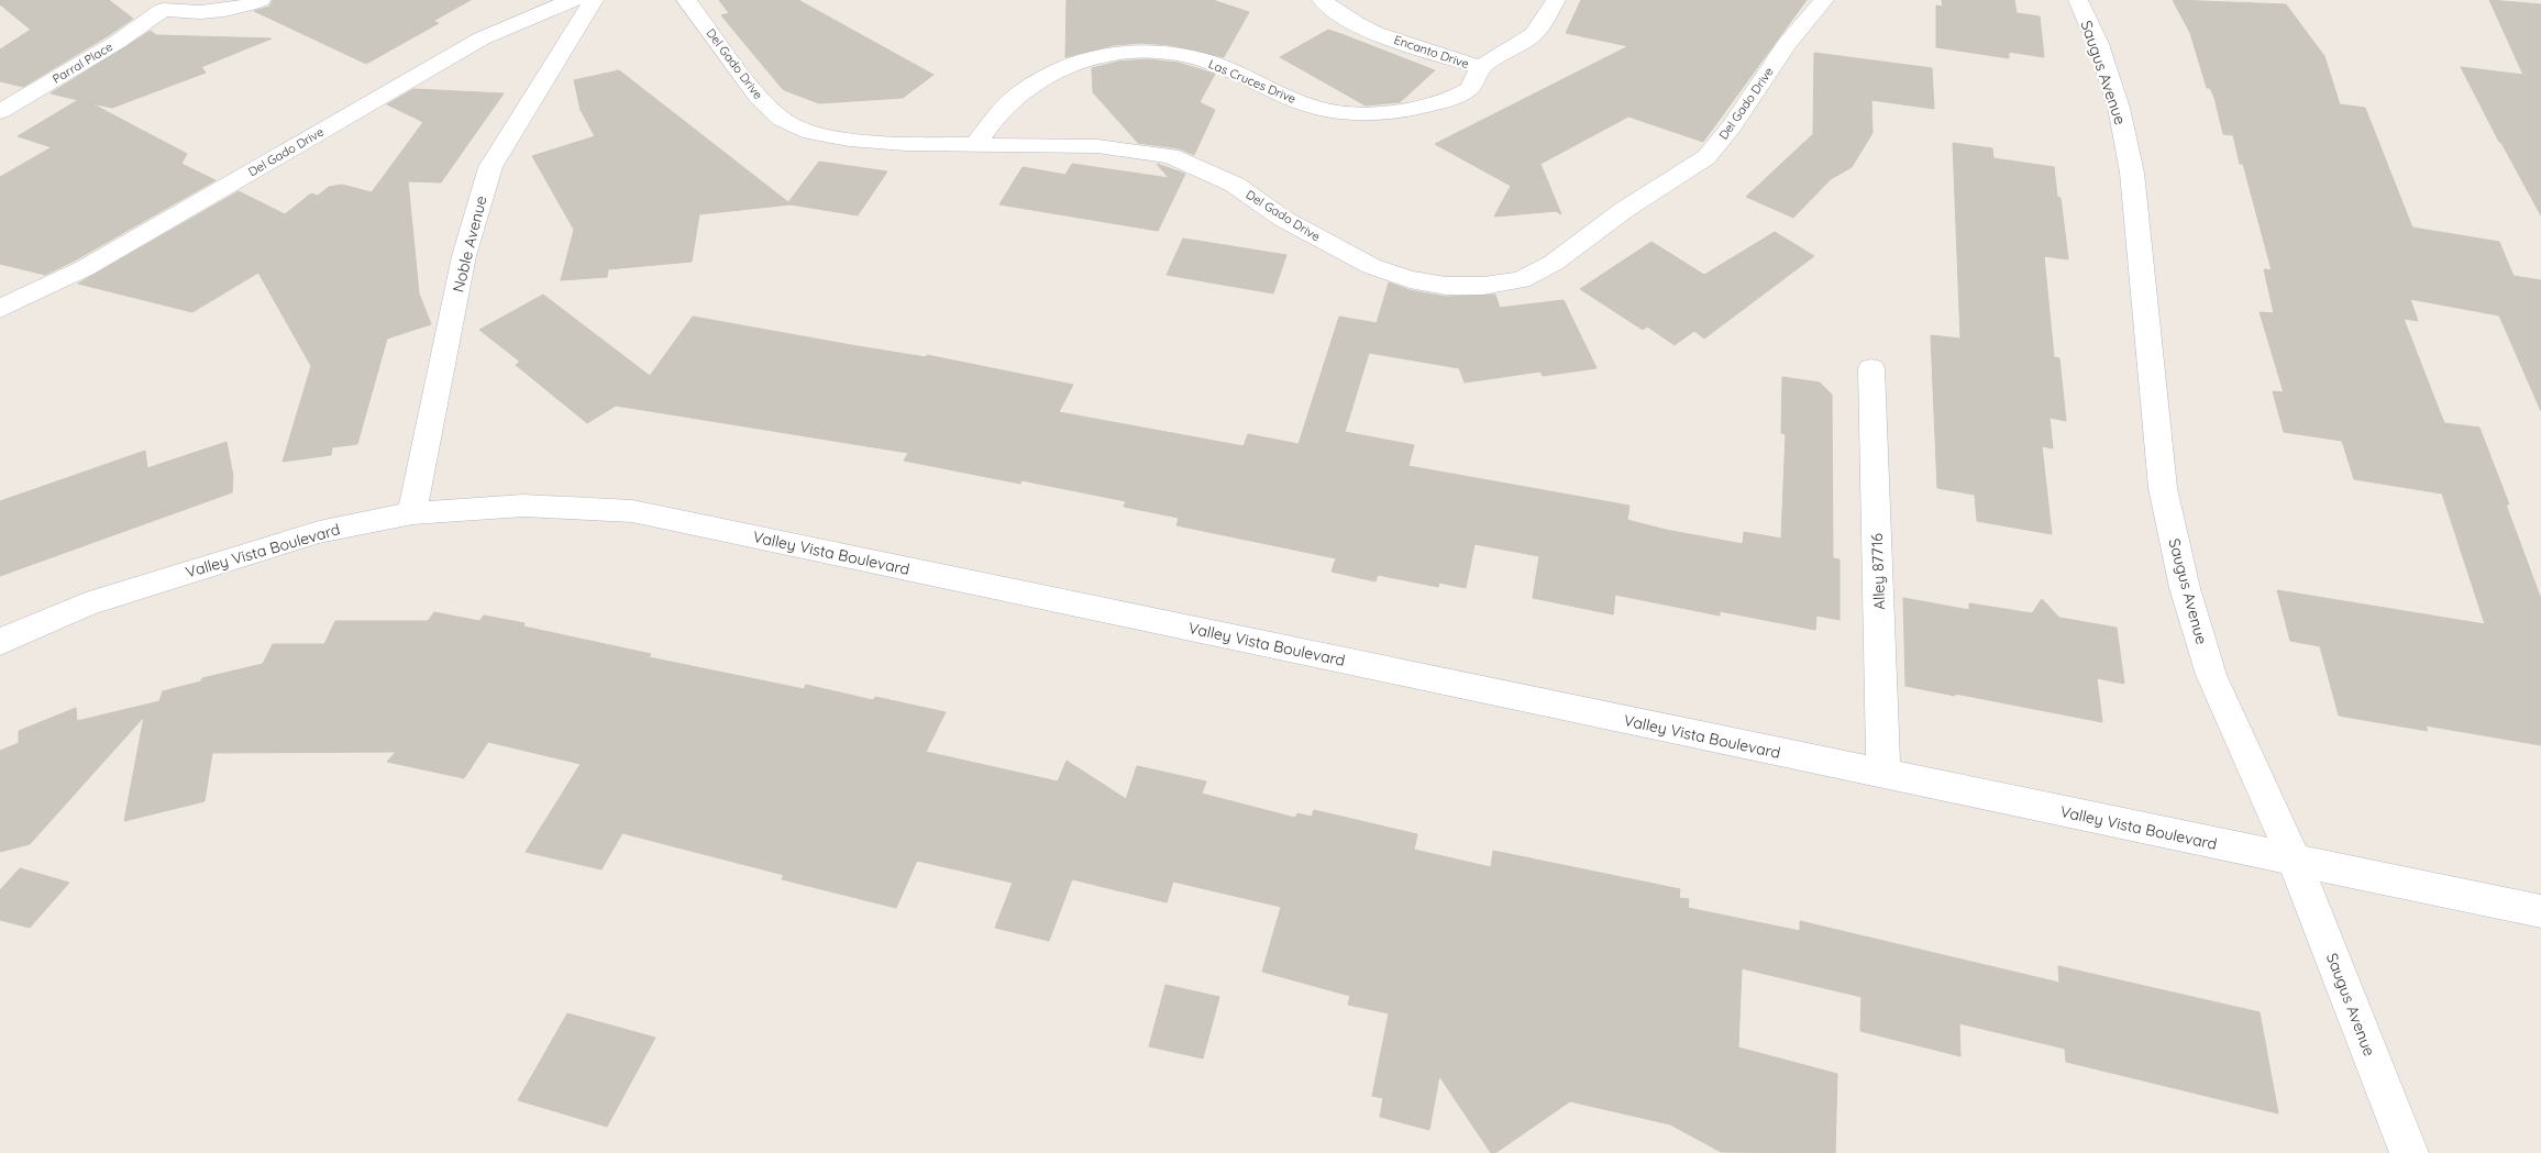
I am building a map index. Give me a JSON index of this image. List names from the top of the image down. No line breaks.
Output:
{"streets":{"street":["Encanto Drive","Parral Place","Del Gado Drive","Saugus Avenue","Las Cruces Drive","Noble Avenue","Valley Vista Boulevard","Alley 87716"]},"crossings":[["Encanto Drive","Las Cruces Drive"],["Del Gado Drive","Las Cruces Drive"],["Saugus Avenue","Valley Vista Boulevard"],["Noble Avenue","Valley Vista Boulevard"],["Valley Vista Boulevard","Alley 87716"]]}
